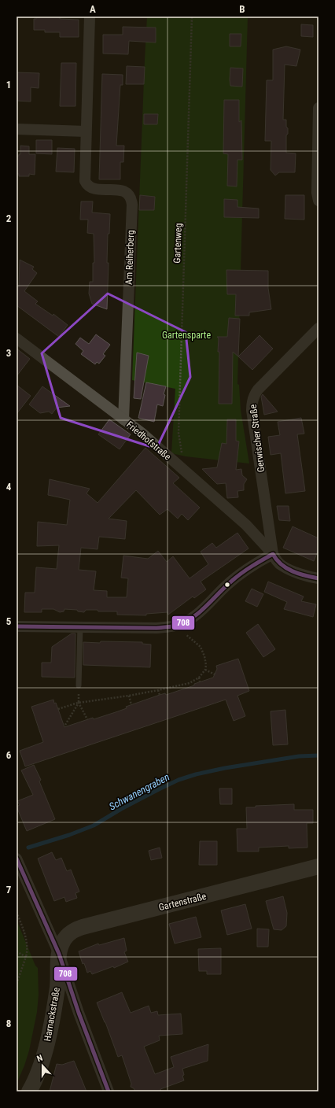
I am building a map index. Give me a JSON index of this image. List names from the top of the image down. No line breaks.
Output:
{"streets":{"street":["Am Reiherberg","Gerwischer Straße","Friedhofstraße","Gartenstraße","Harnackstraße"],"path":["Gartenweg"]},"crossings":[["Gartenweg","Friedhofstraße"],["Am Reiherberg","Friedhofstraße"],["Gerwischer Straße","Friedhofstraße"],["Gartenstraße","Harnackstraße"]],"water":["Schwanengraben"],"parks":["Gartensparte"],"lines":["transit line 708"],"north":"top","grid":{"columns":["A","B"],"rows":["1","2","3","4","5","6","7","8"]}}
